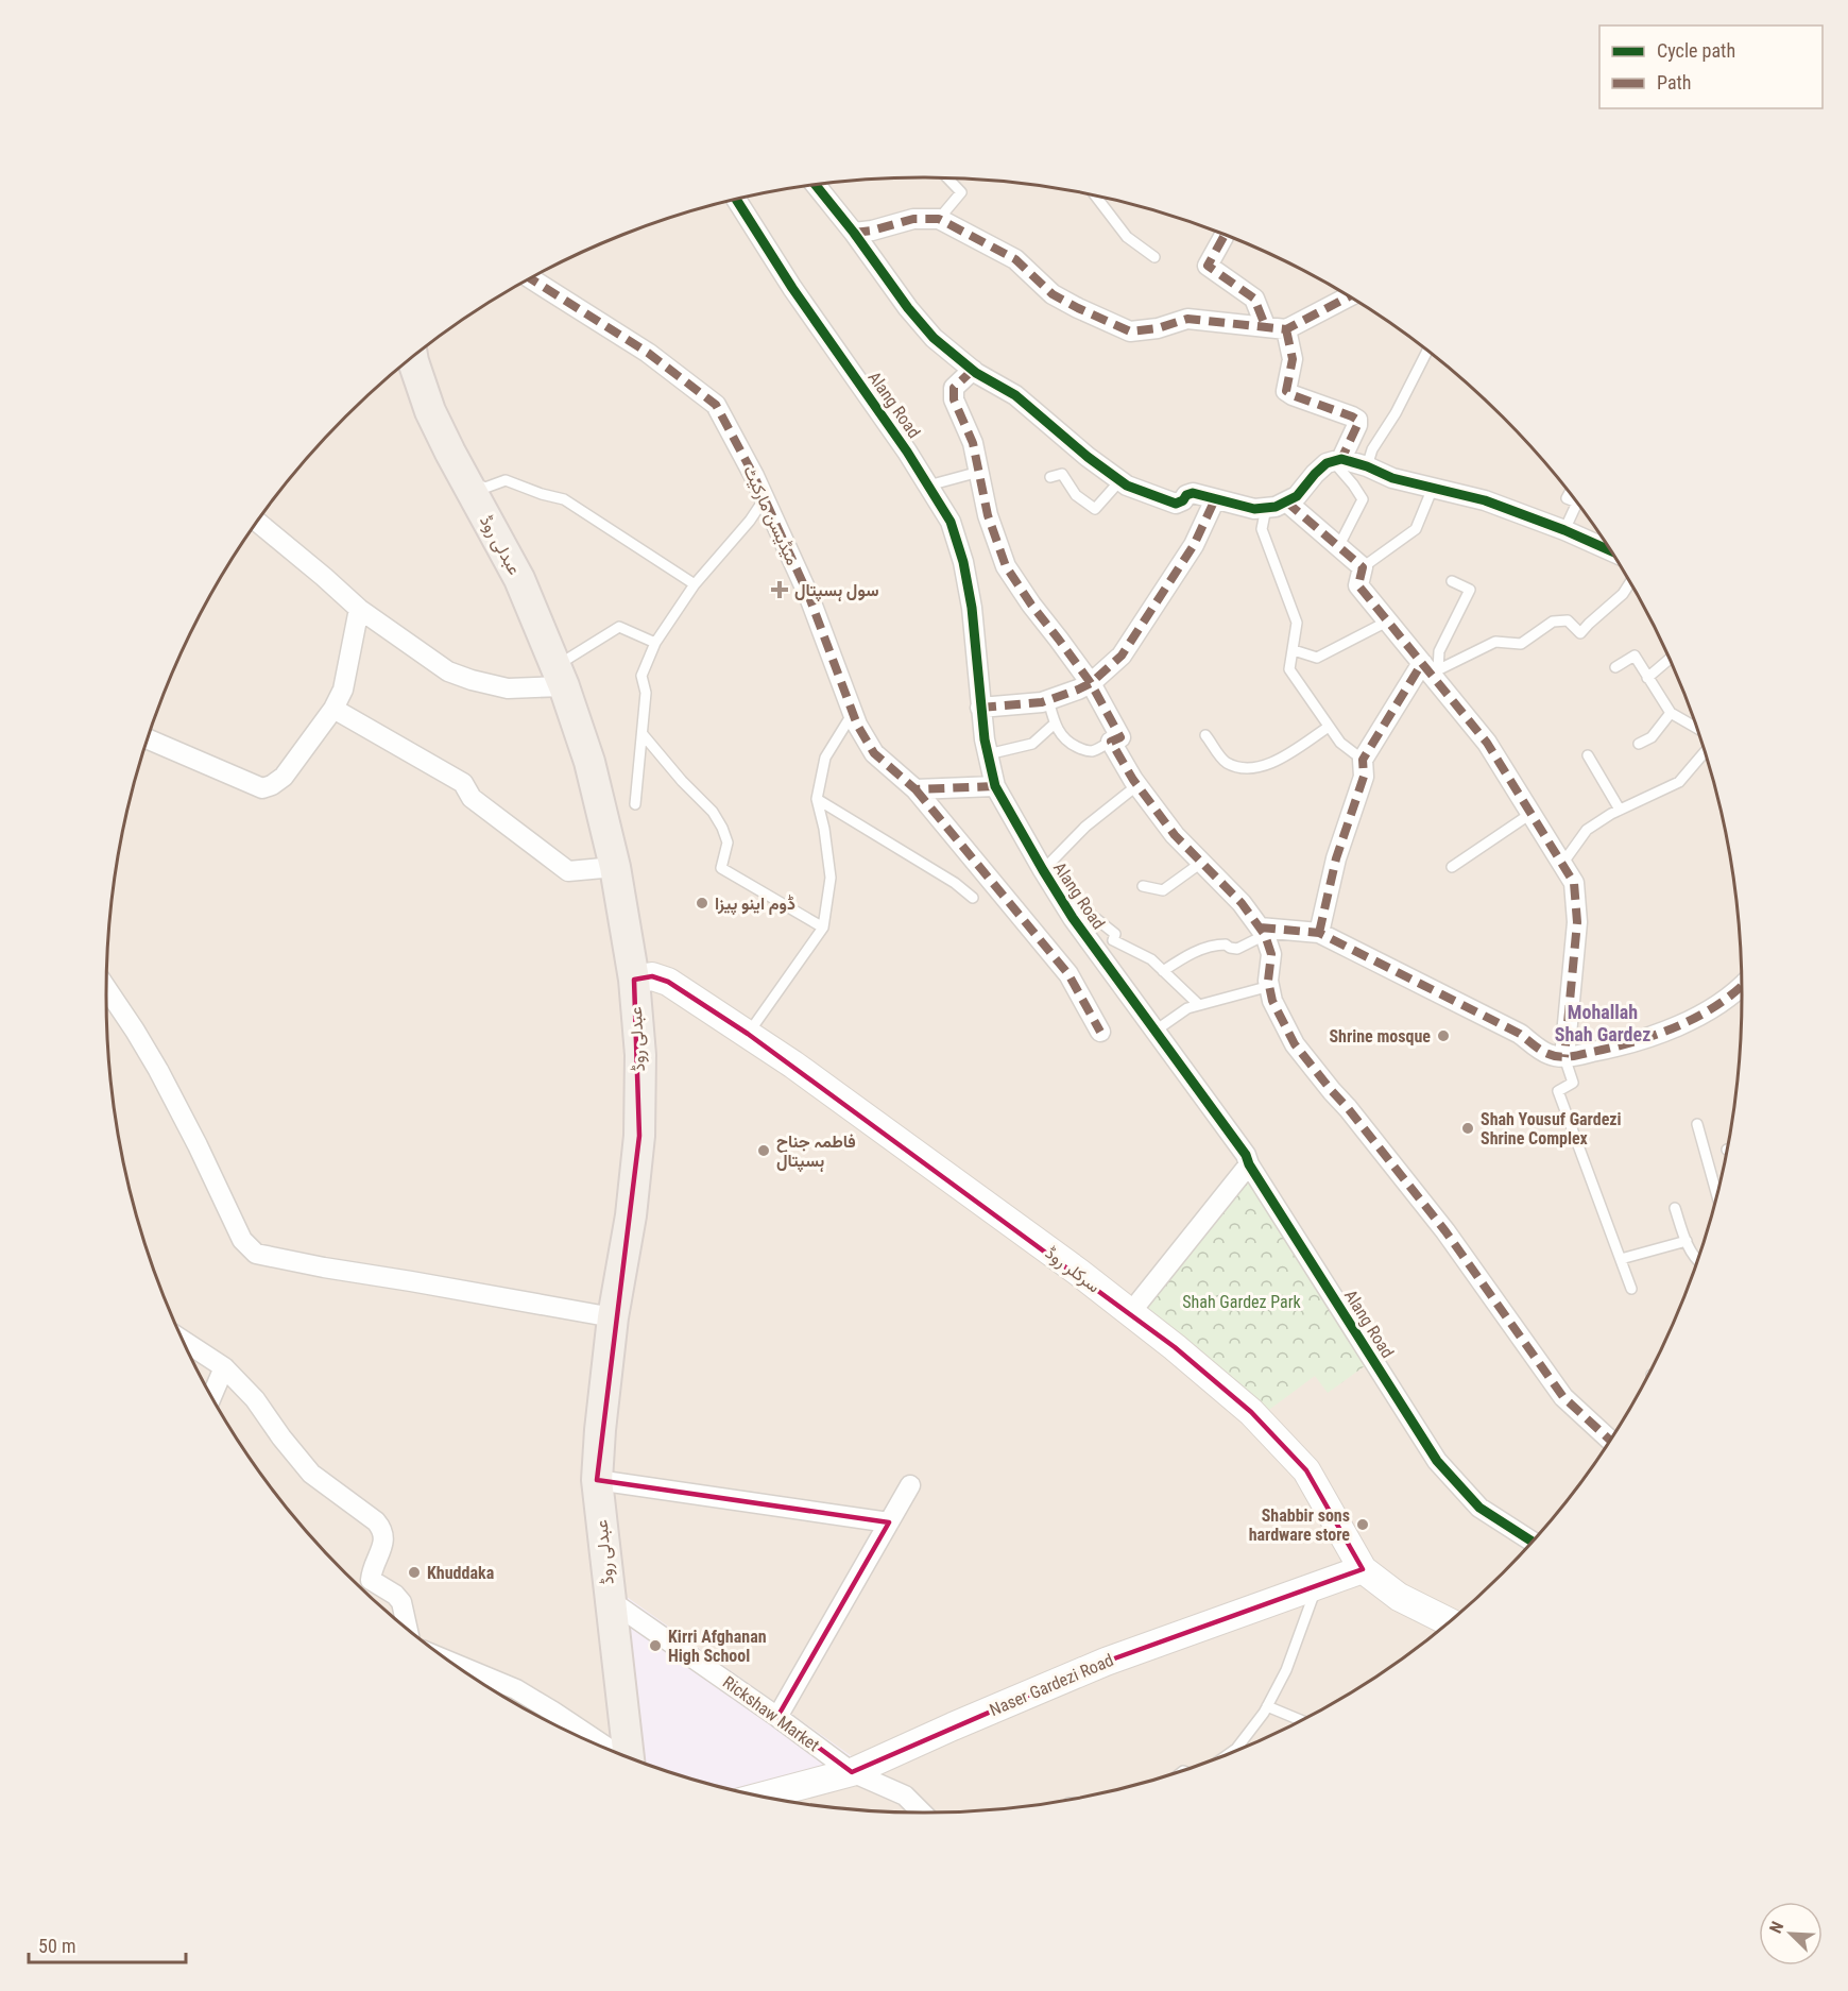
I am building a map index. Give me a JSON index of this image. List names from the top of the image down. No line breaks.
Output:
{"streets":{"main road":["عبدلی روڈ","سرکلر روڈ","Naser Gardezi Road"],"street":["Alang Road","میڈیسن مارکیٹ","Rickshaw Market"]},"crossings":[["عبدلی روڈ","سرکلر روڈ"],["عبدلی روڈ","Rickshaw Market"],["سرکلر روڈ","Naser Gardezi Road"],["Naser Gardezi Road","Rickshaw Market"]],"districts":["Mohallah Shah Gardez"],"parks":["Shah Gardez Park"],"places":{"health":["سول ہسپتال"],"other":["ڈوم اینو پیزا","Shrine mosque","Shah Yousuf Gardezi Shrine Complex","فاطمہ جناح ہسپتال","Shabbir sons hardware store","Khuddaka","Kirri Afghanan High School"]},"legend":["Cycle path","Path"],"scale_bar":"50 m","north":"top left"}
